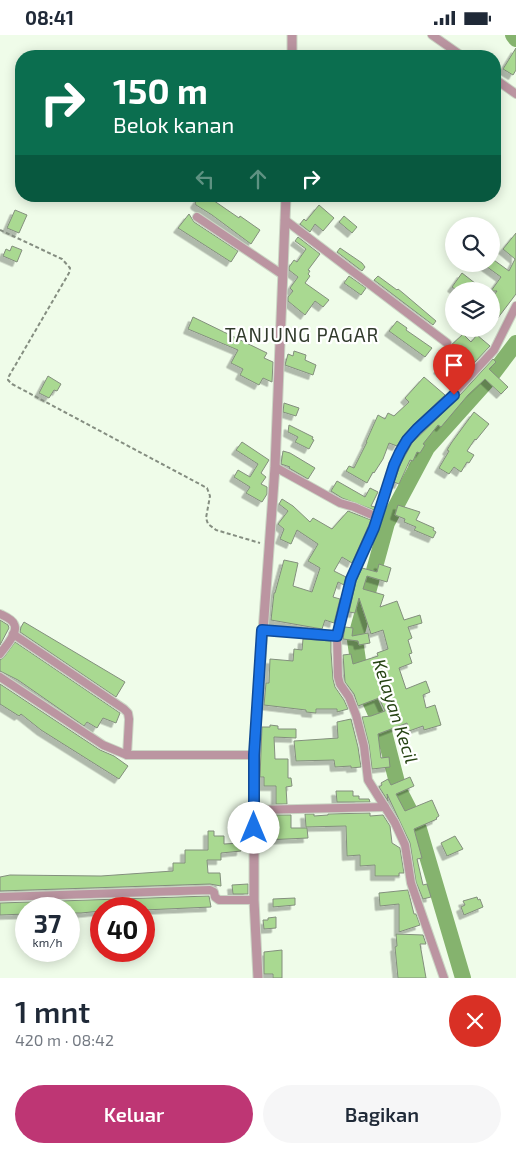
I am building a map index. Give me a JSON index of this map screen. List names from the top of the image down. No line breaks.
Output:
{"districts":["TANJUNG PAGAR"],"water":["Kelayan Kecil"],"page":{"status":"08:41","turn":["150 m","Belok kanan"],"speed":"37 km/h","limit":"40","heading":["1 mnt","420 m · 08:42"],"buttons":["Keluar","Bagikan"]}}
